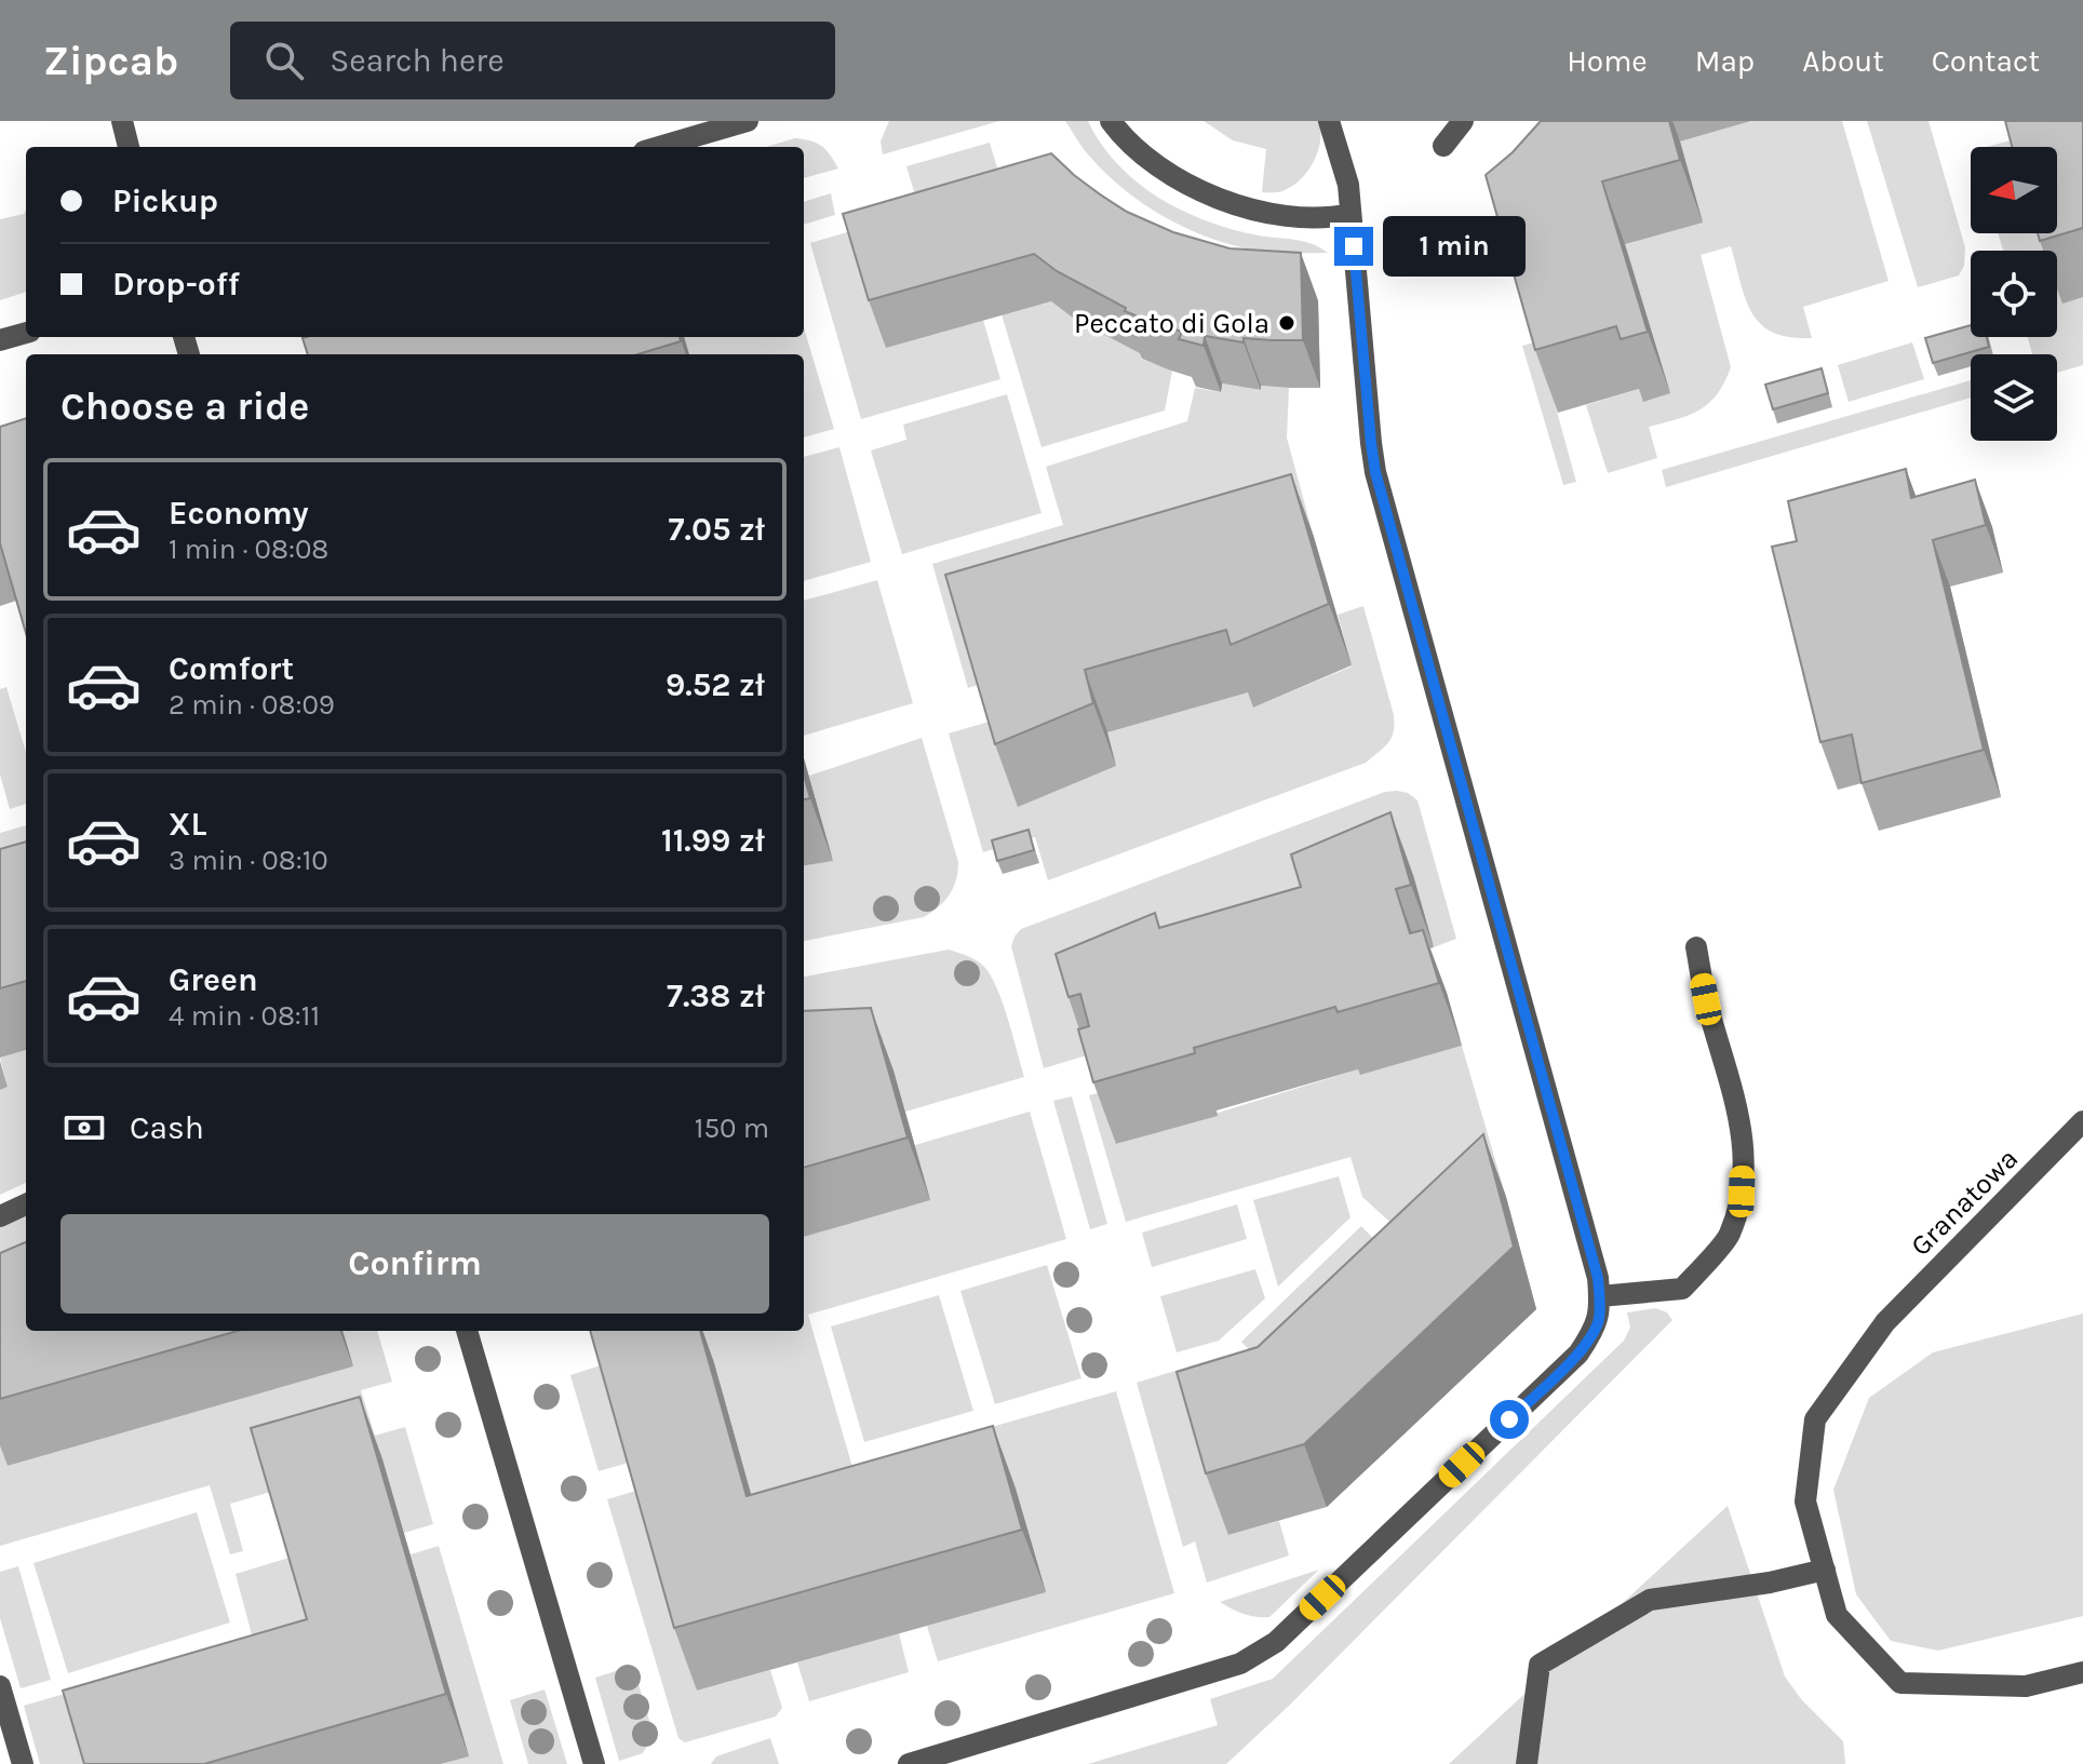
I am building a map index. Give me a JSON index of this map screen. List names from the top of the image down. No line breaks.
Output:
{"streets":{"street":["Granatowa"]},"places":["Peccato di Gola"],"north":"left","page":{"header":"Zipcab","search":"Search here","nav":["Home","Map","About","Contact"],"banner":["Pickup","Drop-off"],"bubble":"1 min","heading":"Choose a ride","list":[{"name":"Economy","note":"1 min · 08:08","value":"7.05 zł"},{"name":"Comfort","note":"2 min · 08:09","value":"9.52 zł"},{"name":"XL","note":"3 min · 08:10","value":"11.99 zł"},{"name":"Green","note":"4 min · 08:11","value":"7.38 zł"}],"pay":["Cash","150 m"],"buttons":"Confirm"}}
